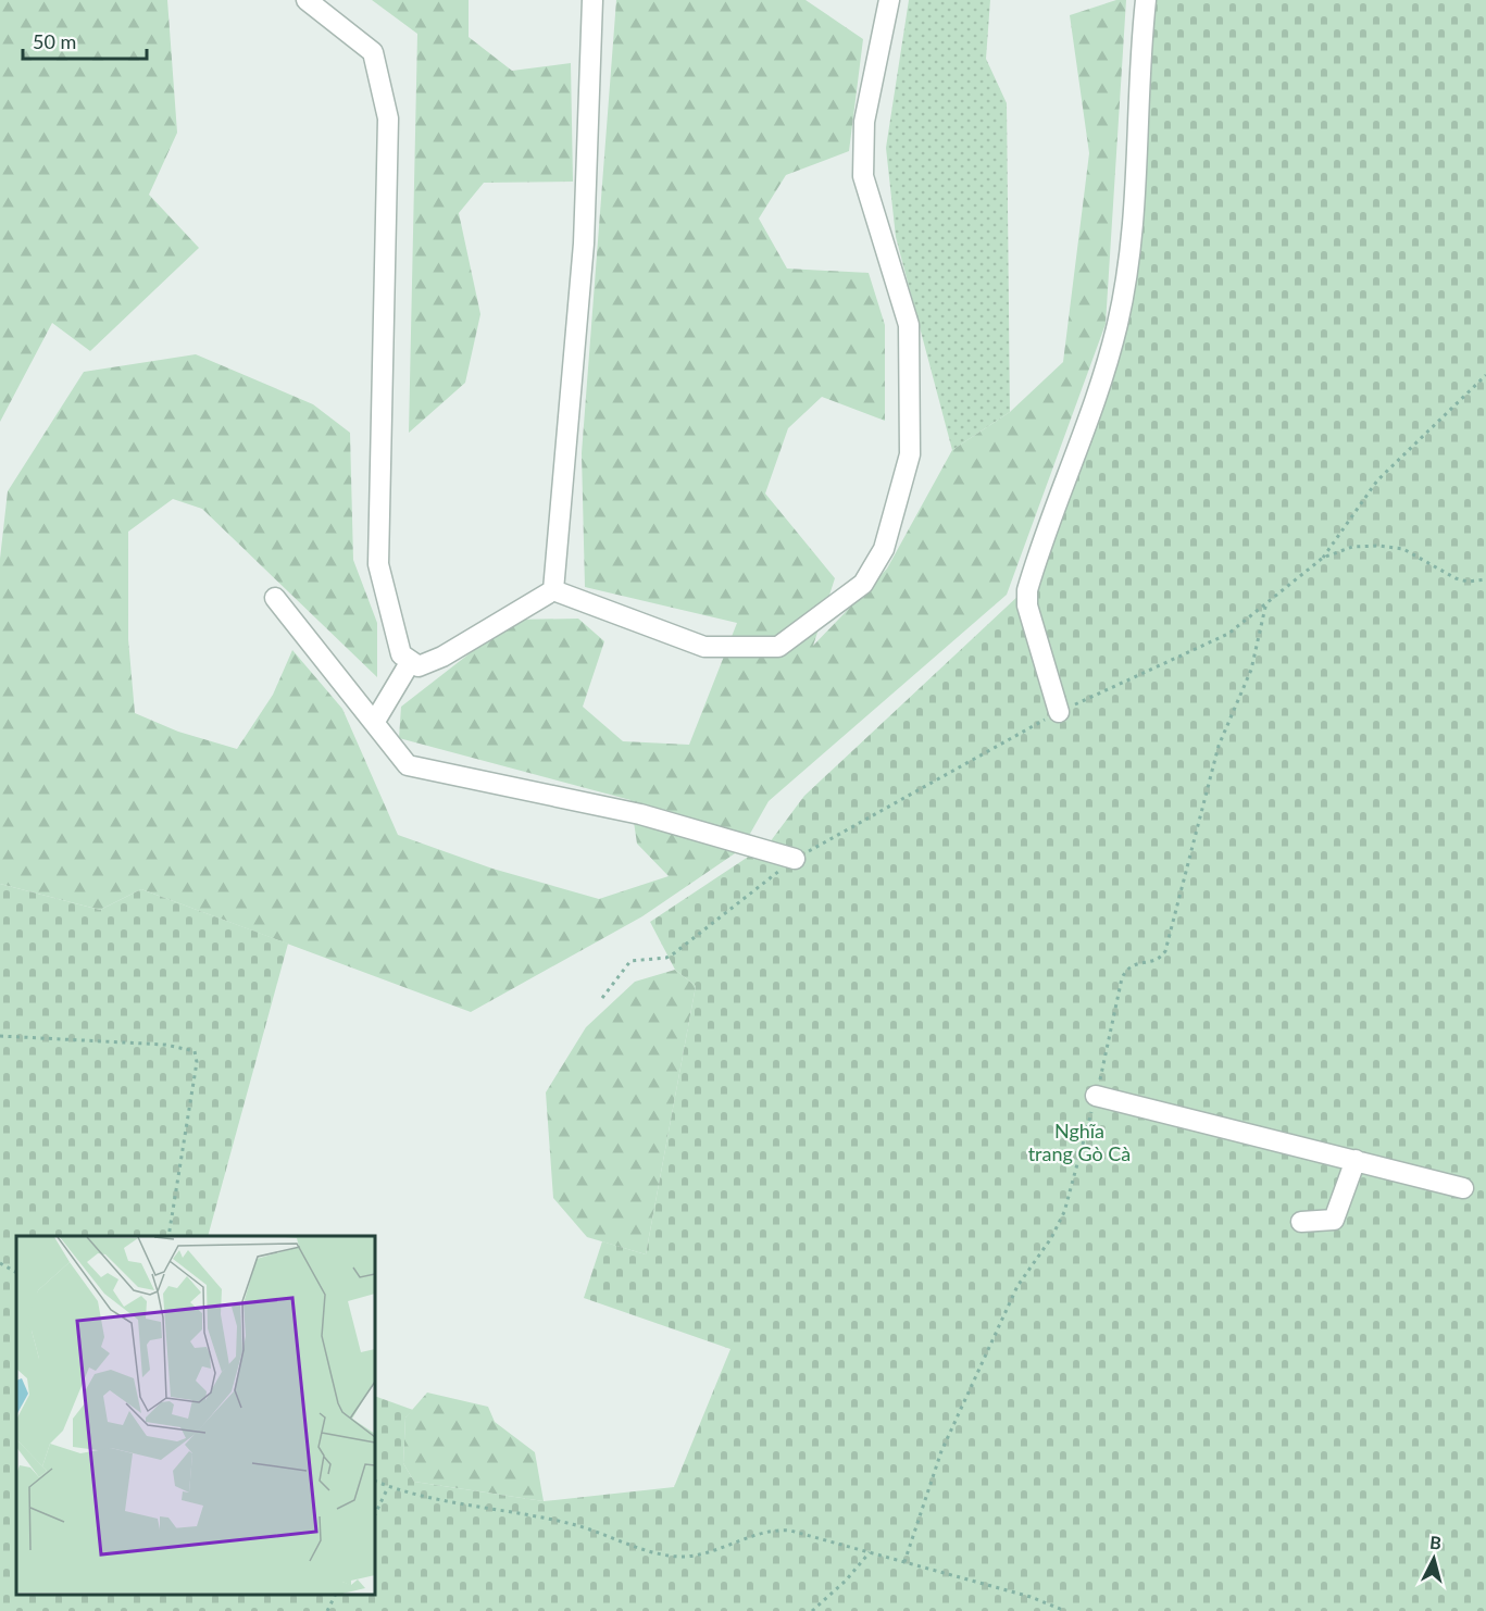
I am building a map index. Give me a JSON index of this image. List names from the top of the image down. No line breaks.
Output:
{"parks":["Nghĩa trang Gò Cà"],"scale_bar":"50 m","north":"top"}
